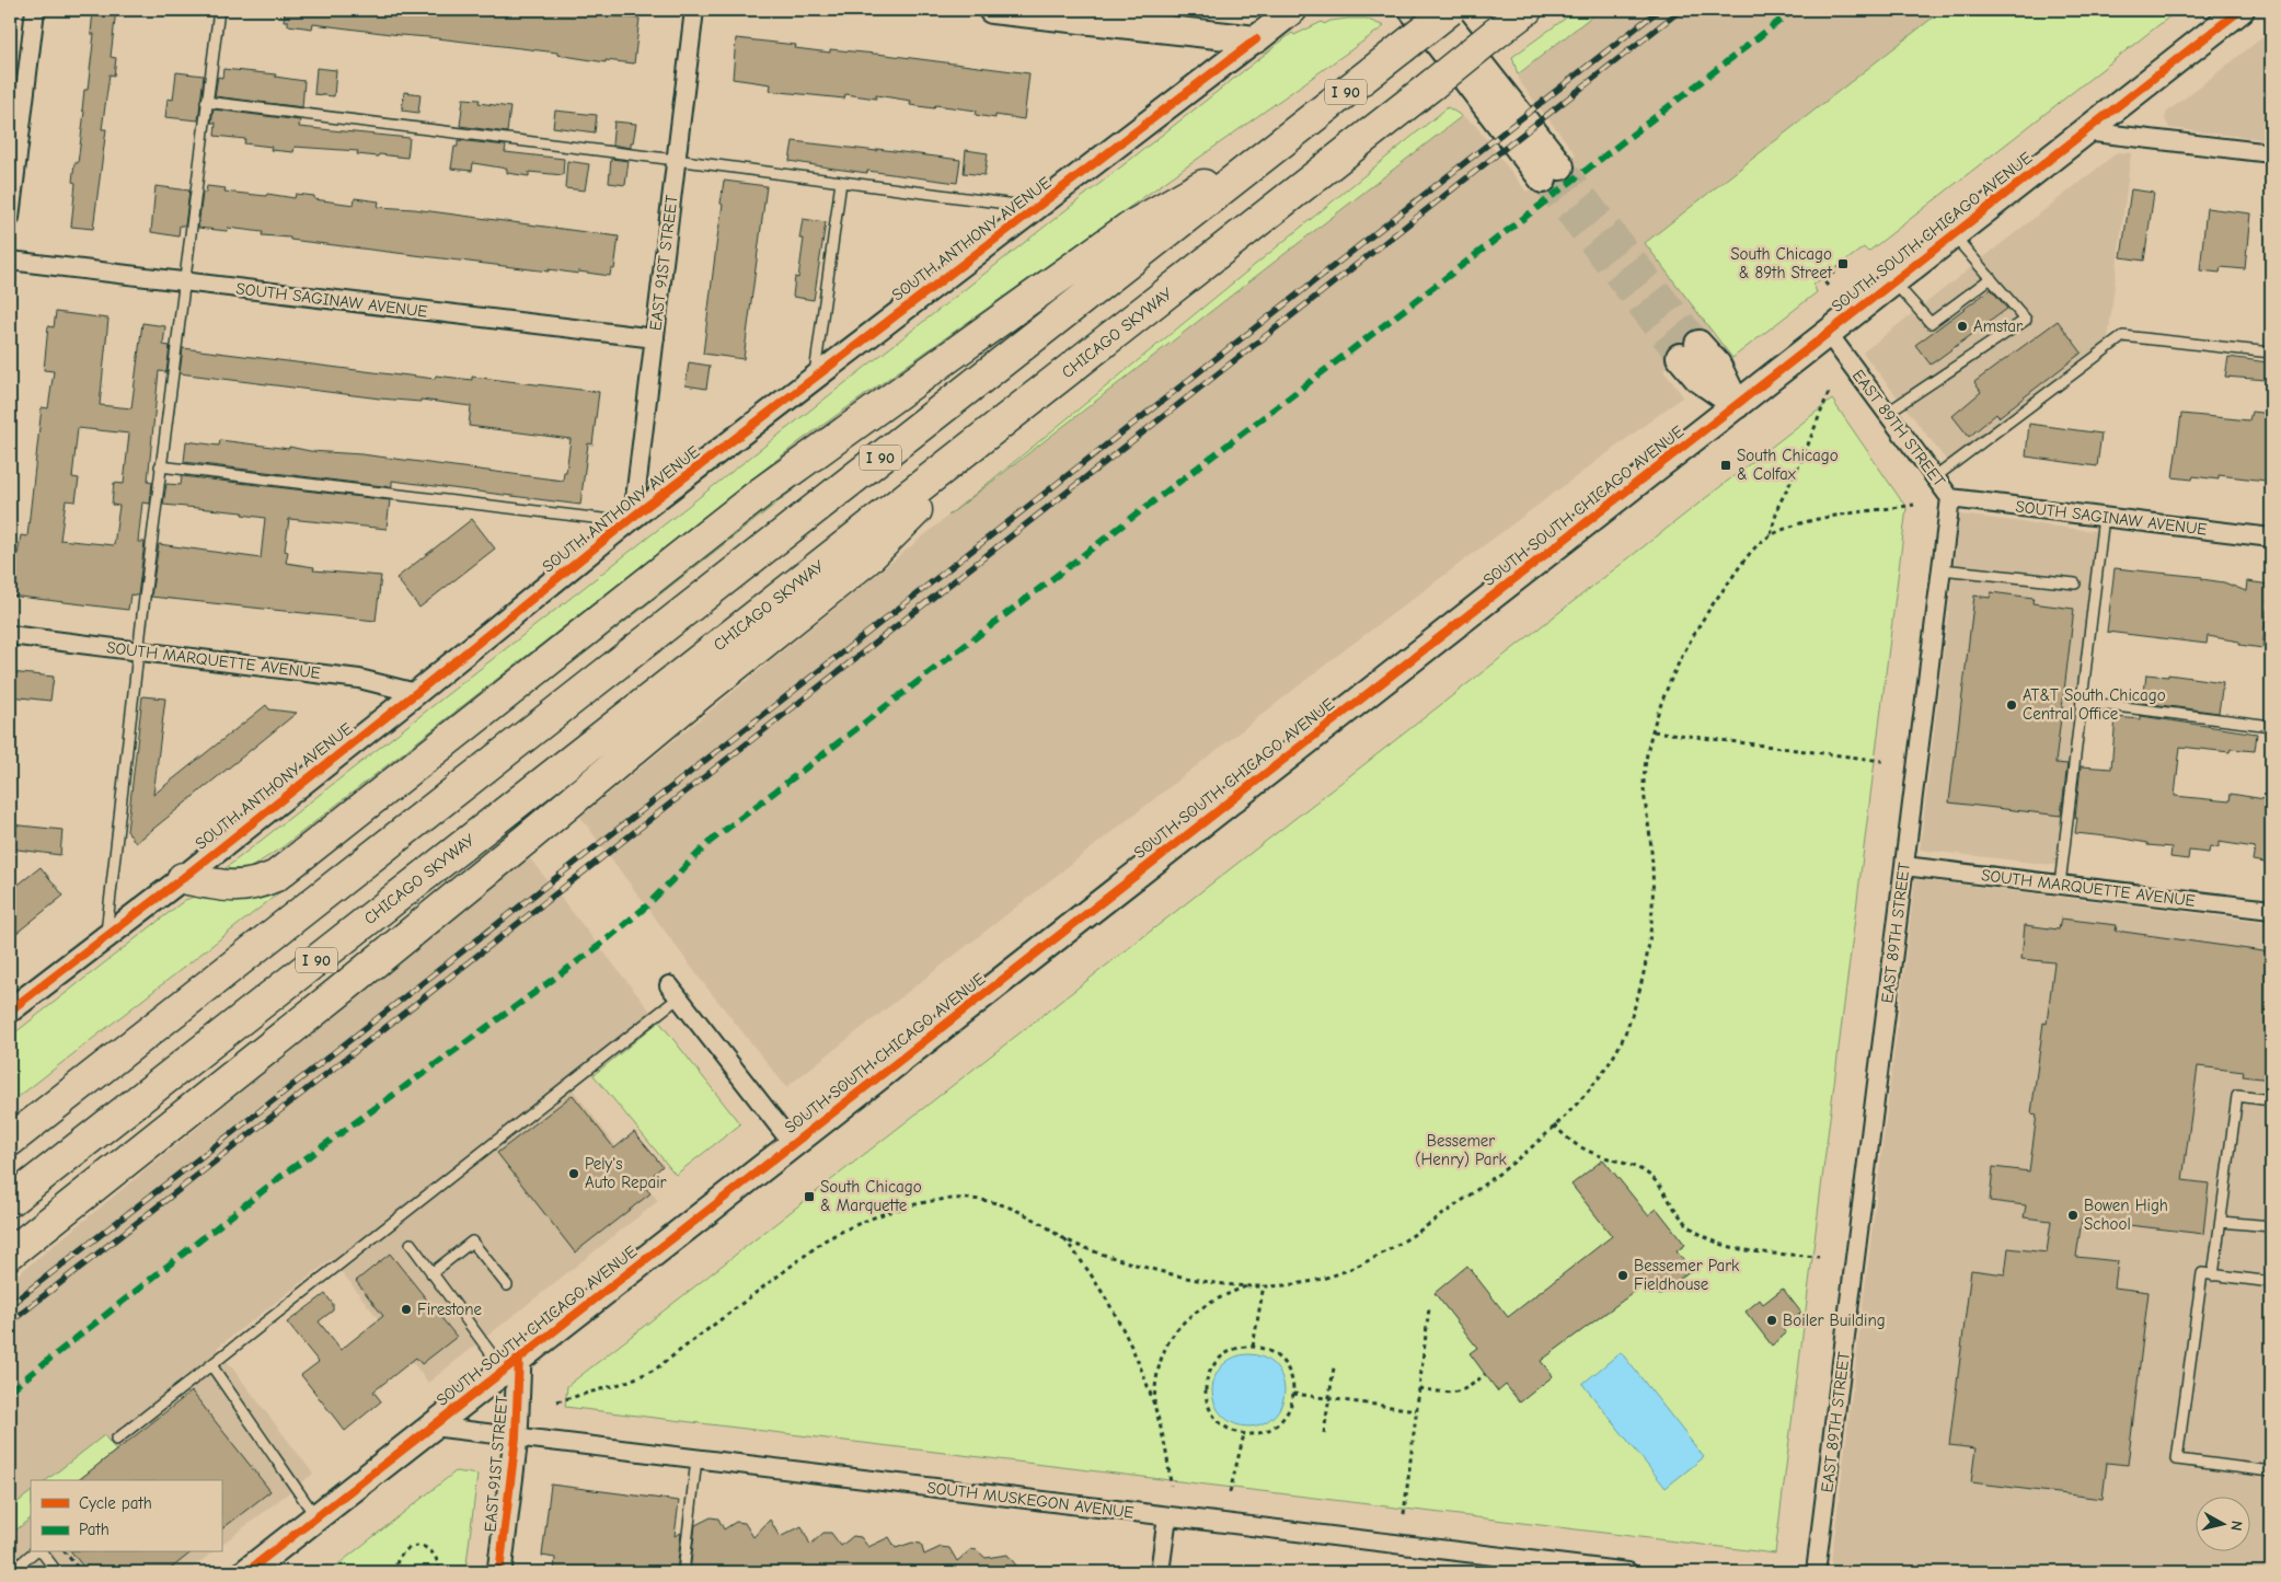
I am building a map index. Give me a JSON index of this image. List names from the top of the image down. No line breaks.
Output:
{"streets":{"highway":["I 90","CHICAGO SKYWAY"],"main road":["SOUTH SOUTH CHICAGO AVENUE","SOUTH ANTHONY AVENUE"],"street":["EAST 91ST STREET","SOUTH SAGINAW AVENUE","EAST 89TH STREET","SOUTH MARQUETTE AVENUE","SOUTH MUSKEGON AVENUE"]},"crossings":[["SOUTH SOUTH CHICAGO AVENUE","EAST 91ST STREET"],["SOUTH SOUTH CHICAGO AVENUE","EAST 89TH STREET"],["SOUTH SOUTH CHICAGO AVENUE","SOUTH MUSKEGON AVENUE"],["SOUTH ANTHONY AVENUE","EAST 91ST STREET"],["SOUTH ANTHONY AVENUE","SOUTH MARQUETTE AVENUE"],["EAST 91ST STREET","SOUTH SAGINAW AVENUE"],["EAST 91ST STREET","SOUTH MUSKEGON AVENUE"],["SOUTH SAGINAW AVENUE","EAST 89TH STREET"],["EAST 89TH STREET","SOUTH MARQUETTE AVENUE"]],"parks":["Bessemer (Henry) Park"],"places":{"transit":["South Chicago & 89th Street","South Chicago & Colfax","South Chicago & Marquette"],"other":["Amstar","AT&T South Chicago Central Office","Pely's Auto Repair","Bowen High School","Bessemer Park Fieldhouse","Firestone","Boiler Building"]},"legend":["Cycle path","Path"],"north":"right"}
